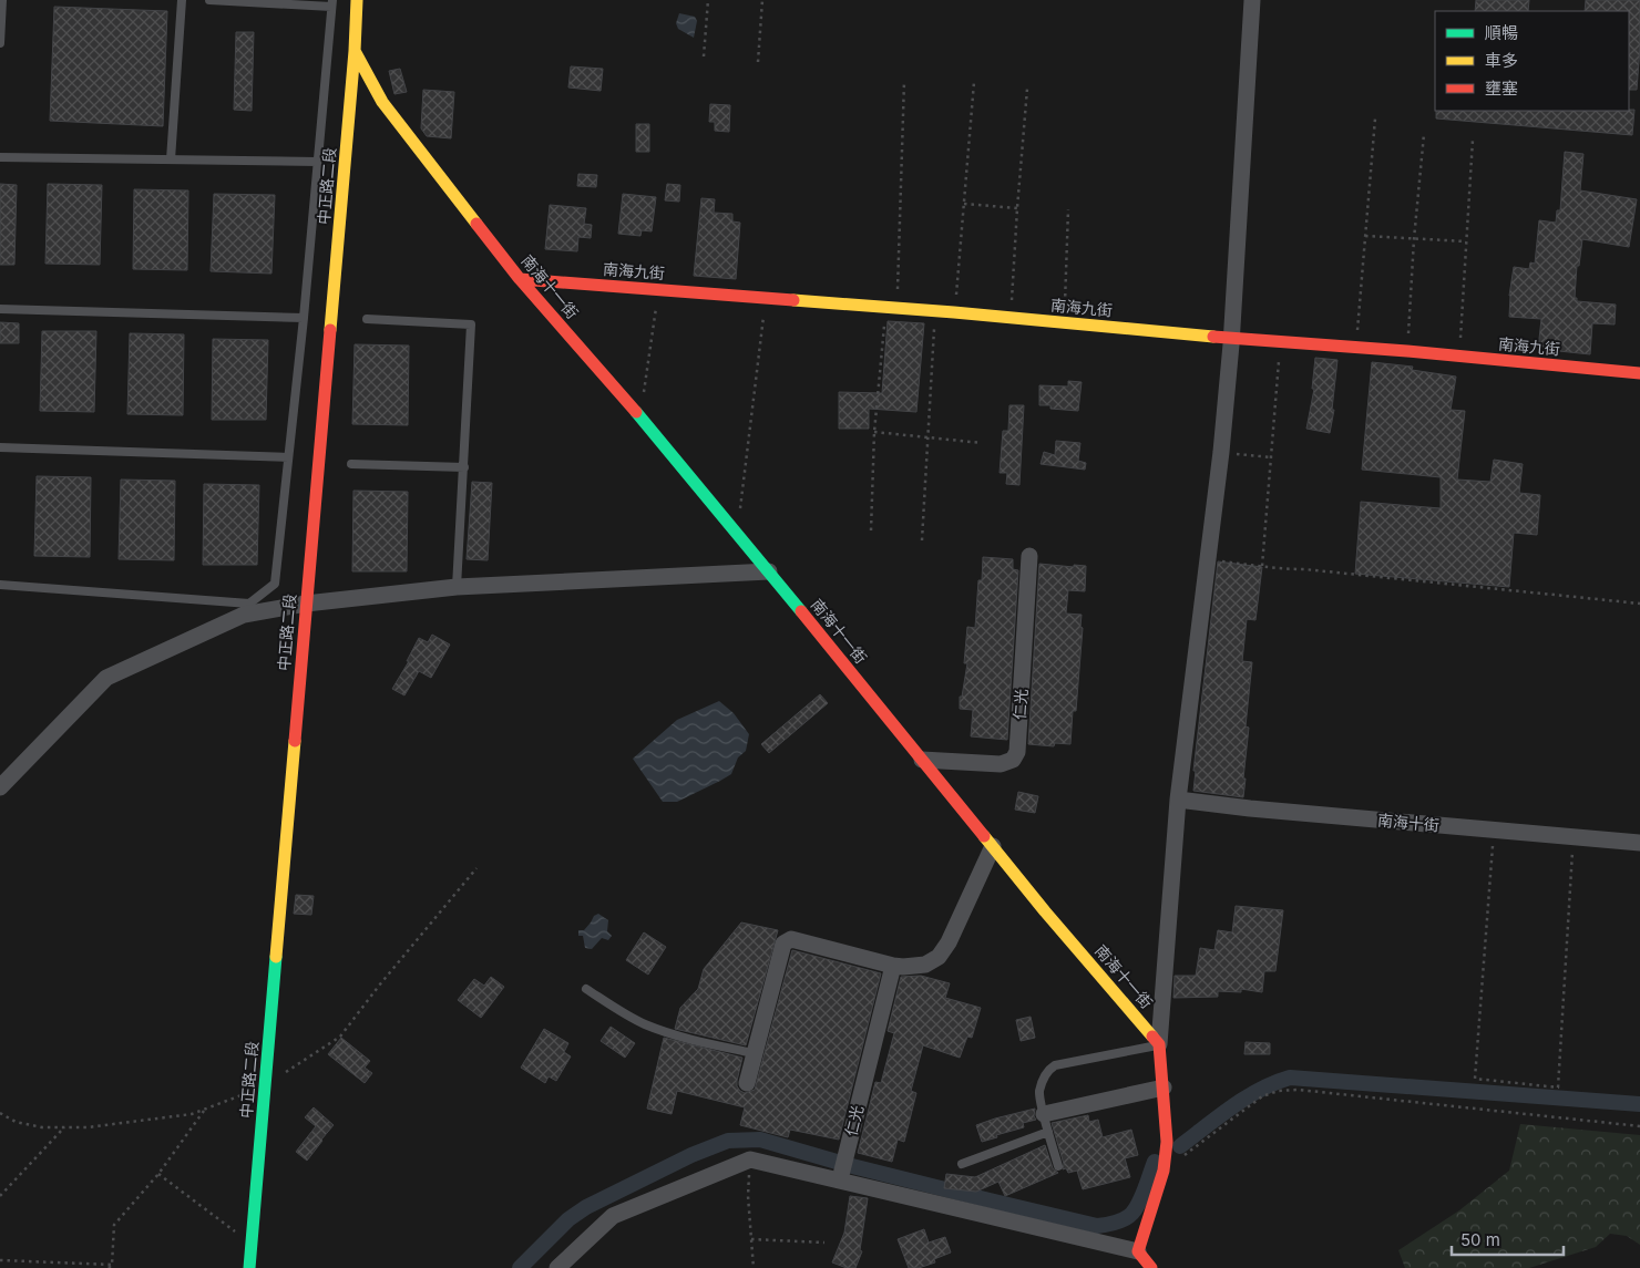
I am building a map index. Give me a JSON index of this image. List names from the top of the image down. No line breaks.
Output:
{"streets":{"street":["中正路二段","南海九街","南海十一街","仁光","南海十街"]},"crossings":[["中正路二段","南海十一街"],["南海九街","南海十一街"],["南海十一街","仁光"]],"legend":["順暢","車多","壅塞"],"scale_bar":"50 m"}
